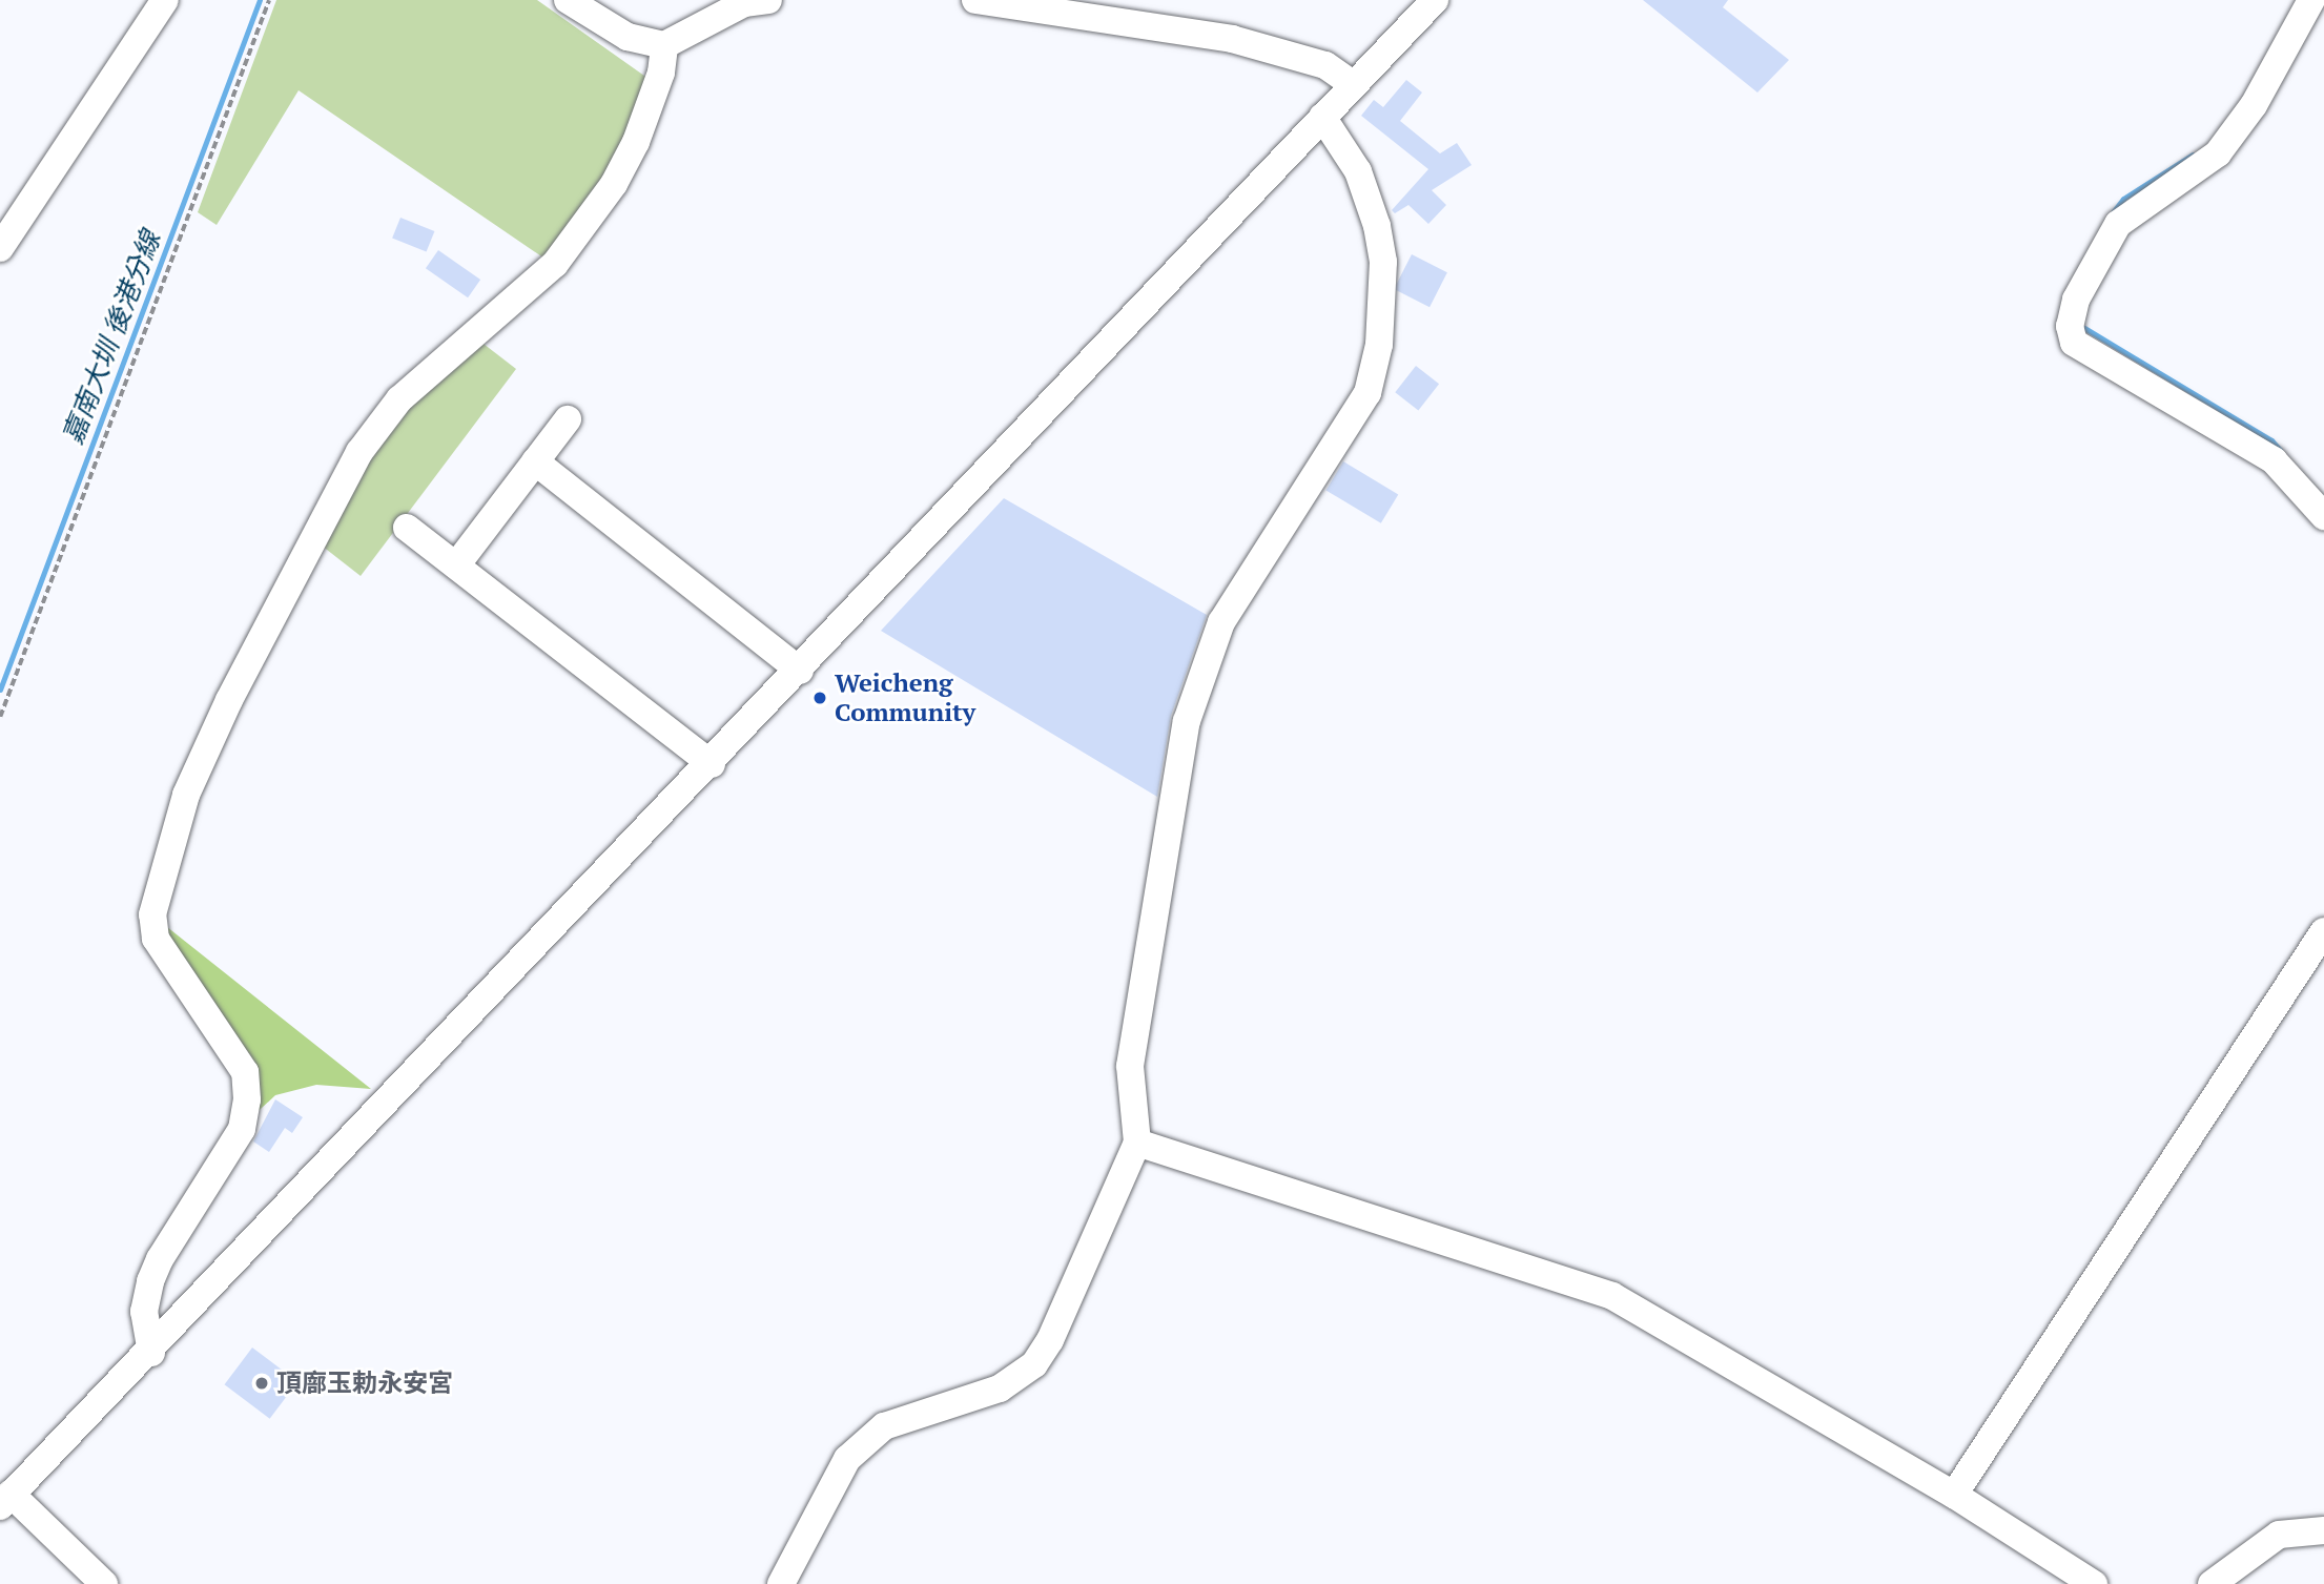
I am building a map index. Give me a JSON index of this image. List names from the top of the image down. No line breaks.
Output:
{"water":["嘉南大圳 後港分線"],"places":["Weicheng Community","頂廍玉勅永安宮"]}
